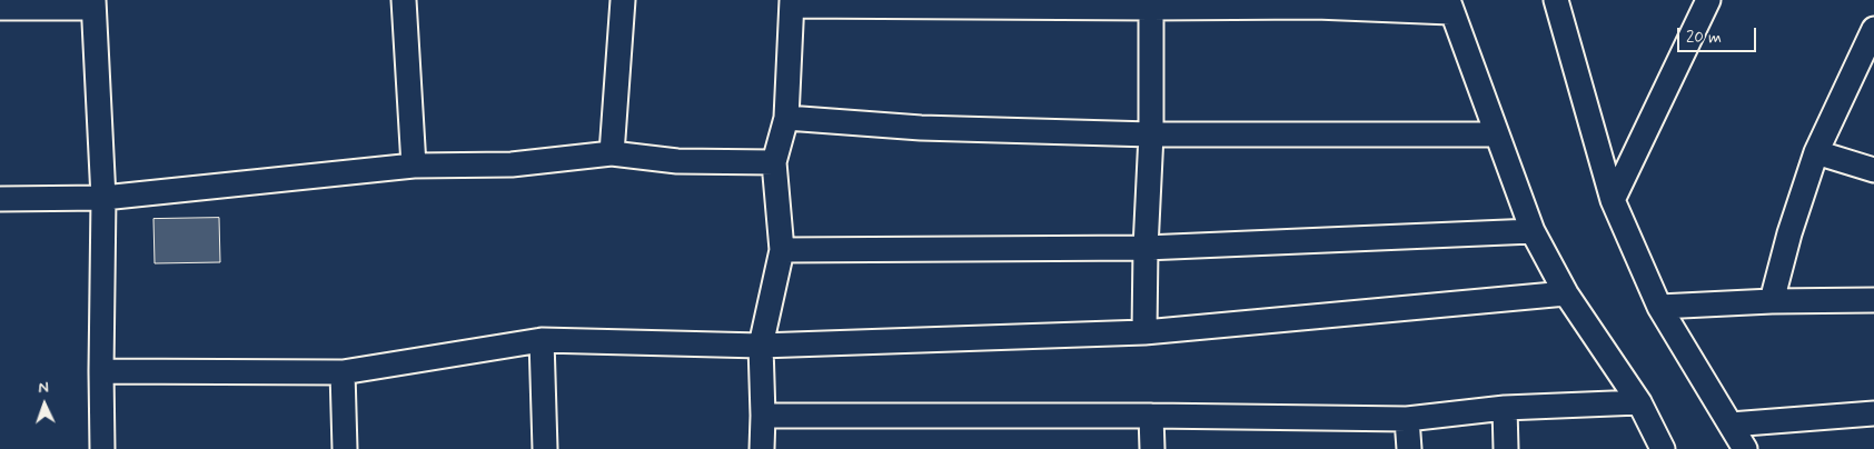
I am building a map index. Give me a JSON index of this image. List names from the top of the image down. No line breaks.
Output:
{"scale_bar":"20 m","north":"top"}
